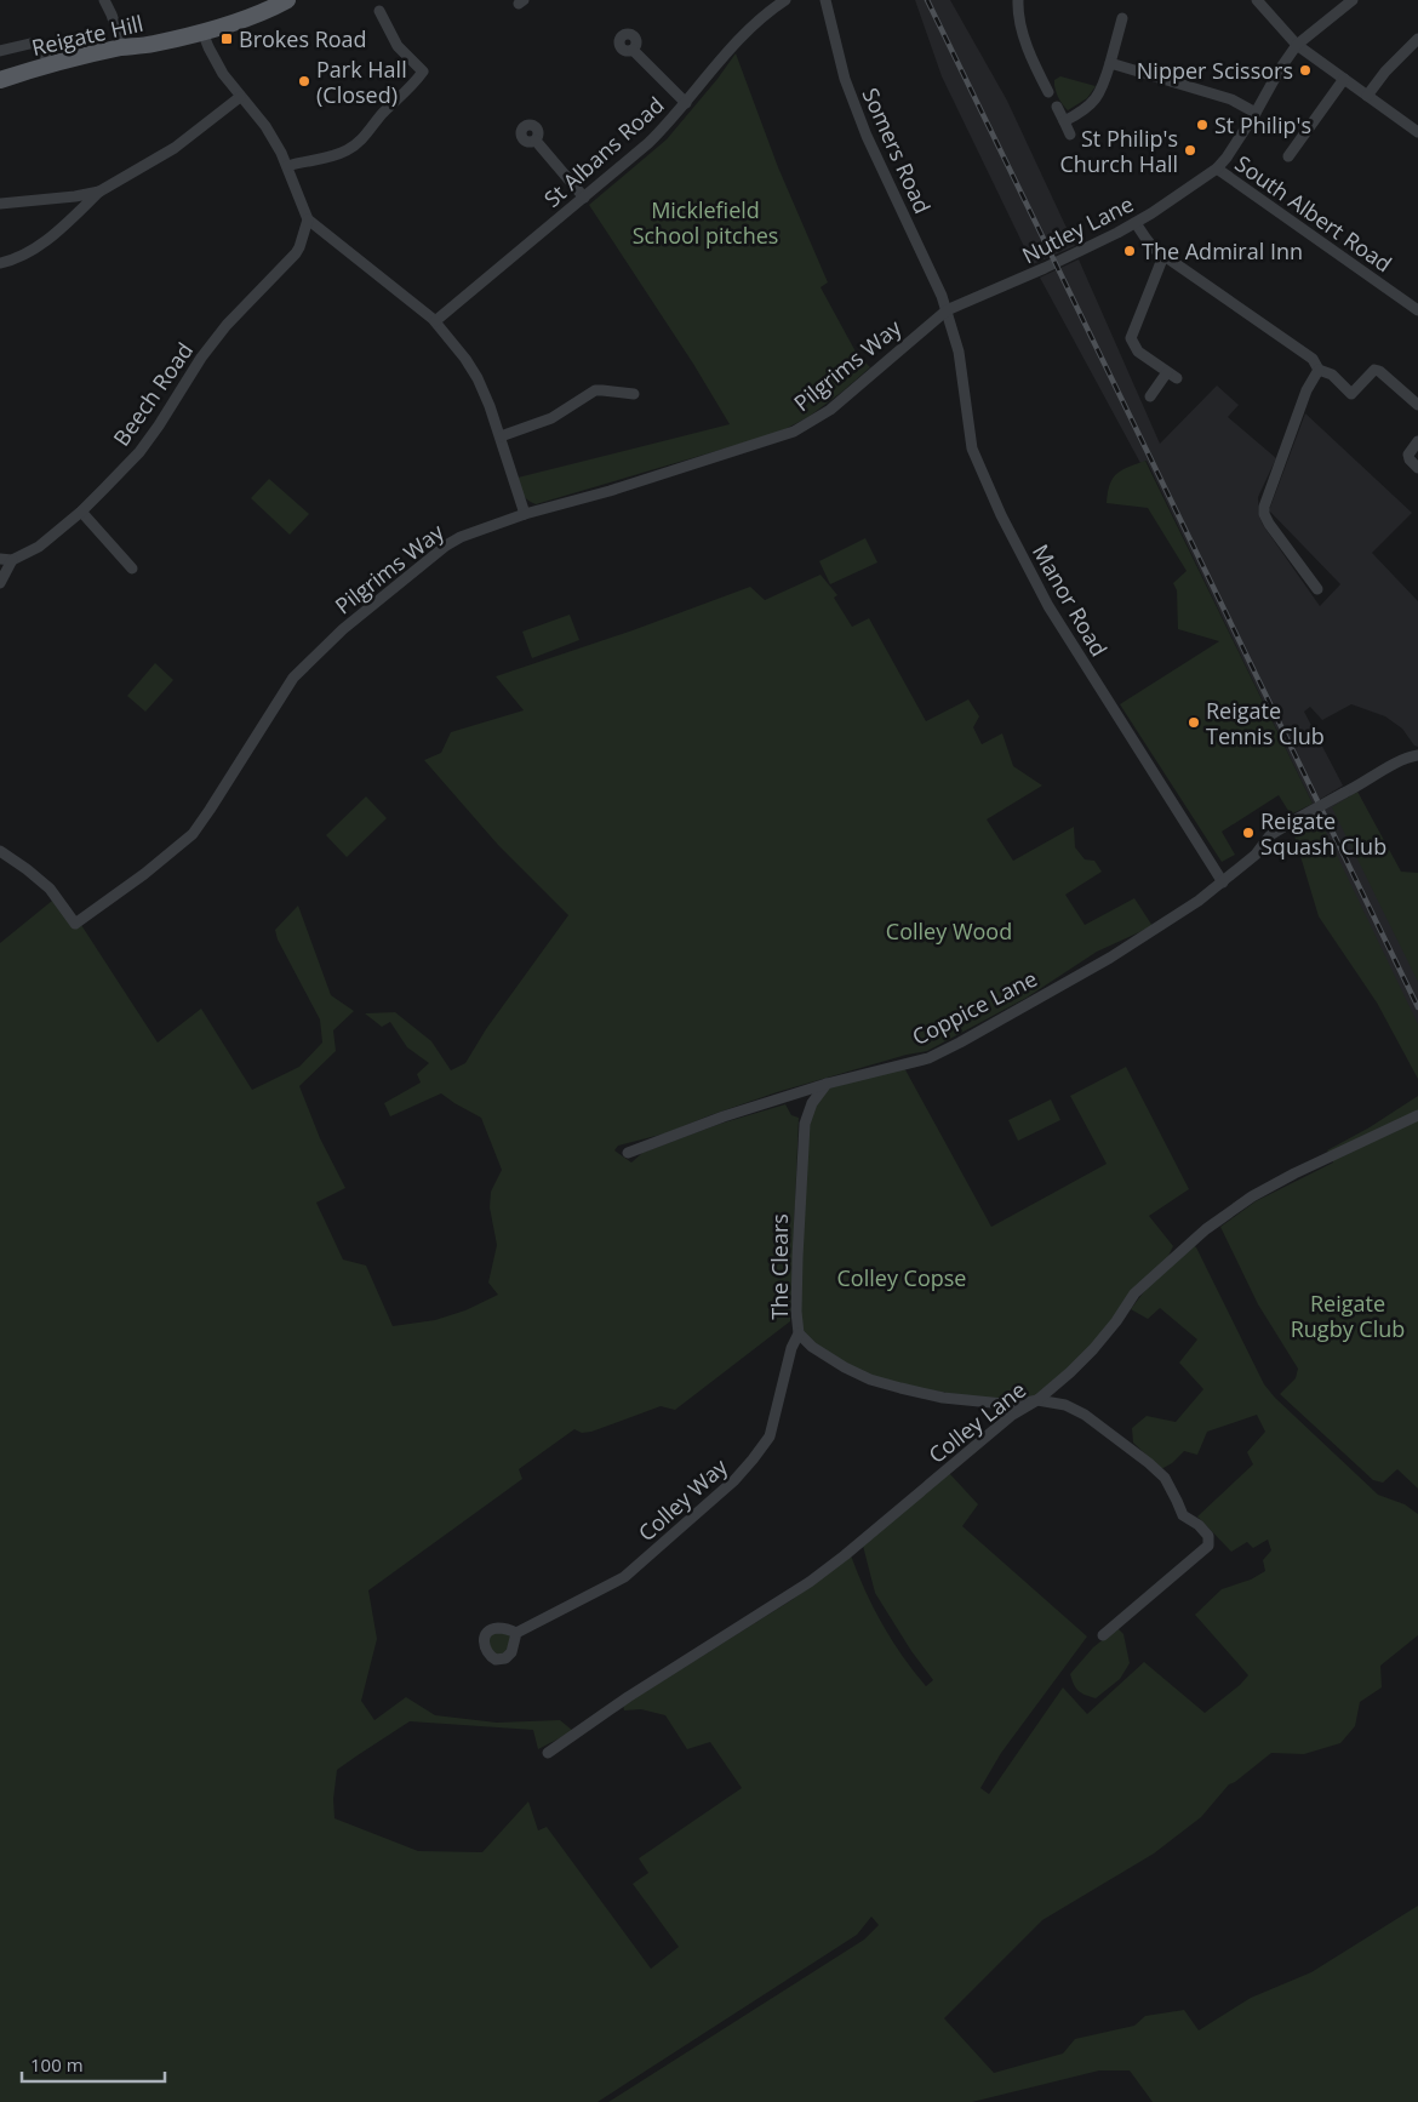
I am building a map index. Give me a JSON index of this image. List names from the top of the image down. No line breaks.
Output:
{"streets":{"main road":["Reigate Hill"],"street":["Somers Road","St Albans Road","South Albert Road","Nutley Lane","Pilgrims Way","Beech Road","Manor Road","Coppice Lane","The Clears","Colley Lane","Colley Way"]},"crossings":[["Somers Road","Nutley Lane"],["Somers Road","Pilgrims Way"],["Somers Road","Manor Road"],["South Albert Road","Nutley Lane"],["Nutley Lane","Pilgrims Way"],["Nutley Lane","Manor Road"],["Pilgrims Way","Manor Road"],["Manor Road","Coppice Lane"],["Coppice Lane","The Clears"],["The Clears","Colley Lane"],["The Clears","Colley Way"]],"parks":["Micklefield School pitches","Colley Wood","Colley Copse","Reigate Rugby Club"],"places":{"transit":["Brokes Road"],"other":["Nipper Scissors","Park Hall (Closed)","St Philip's","St Philip's Church Hall","The Admiral Inn","Reigate Tennis Club","Reigate Squash Club"]},"scale_bar":"100 m"}
